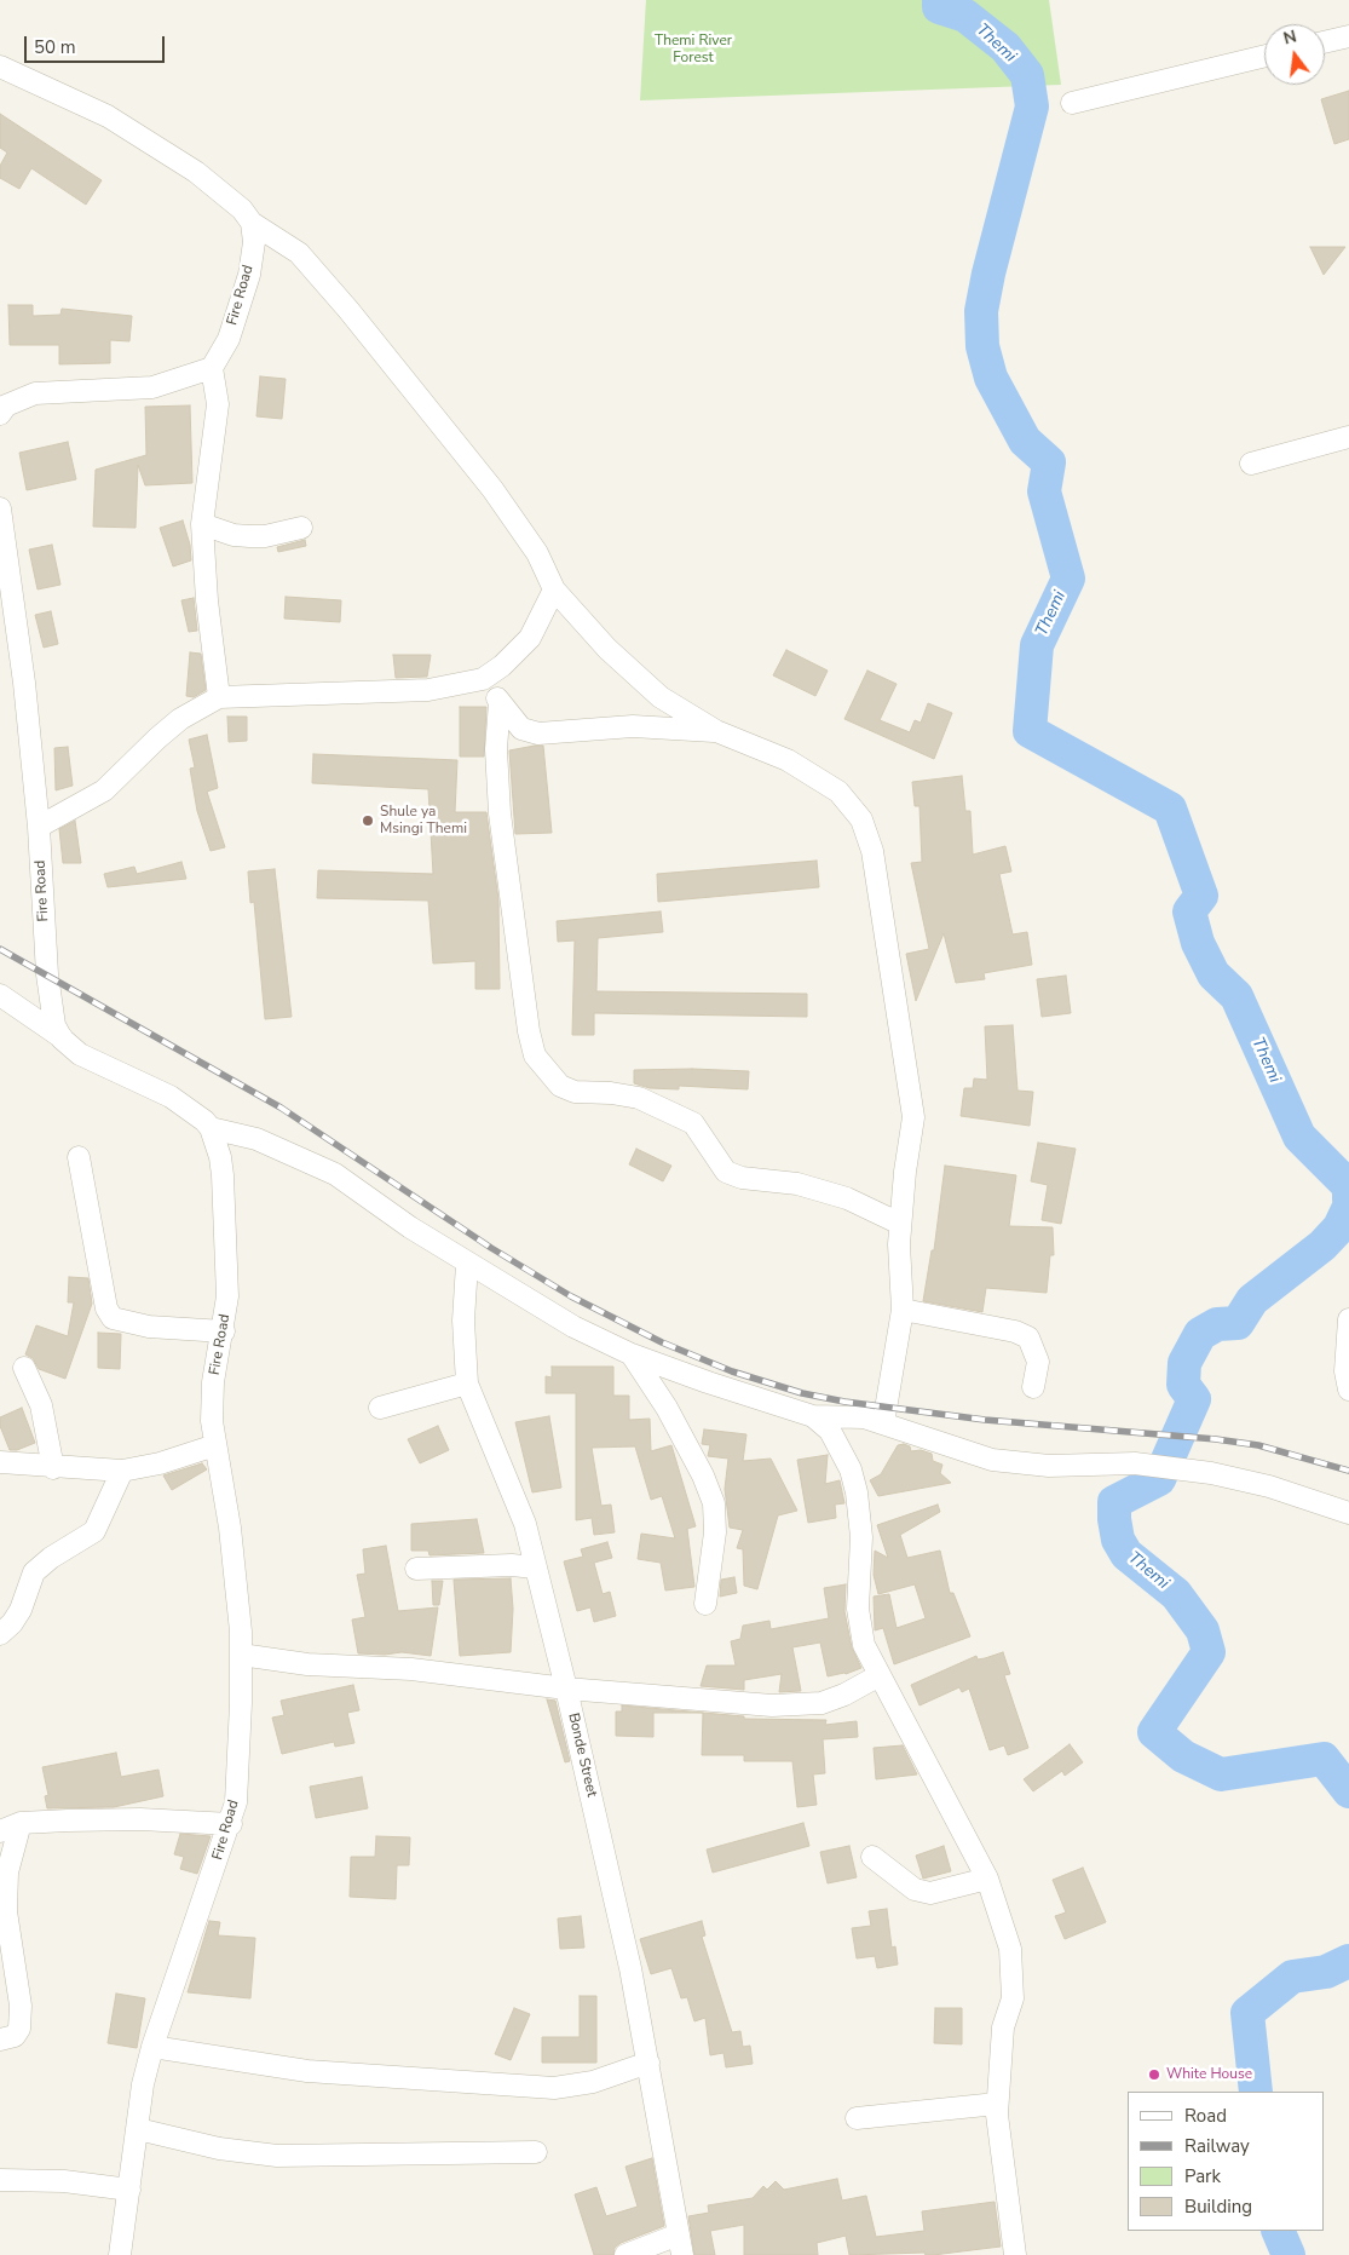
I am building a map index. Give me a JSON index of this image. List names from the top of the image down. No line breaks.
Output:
{"streets":{"street":["Fire Road","Bonde Street"]},"water":["Themi"],"parks":["Themi River Forest"],"places":["Shule ya Msingi Themi","White House"],"legend":["Road","Railway","Park","Building"],"scale_bar":"50 m","north":"top"}
